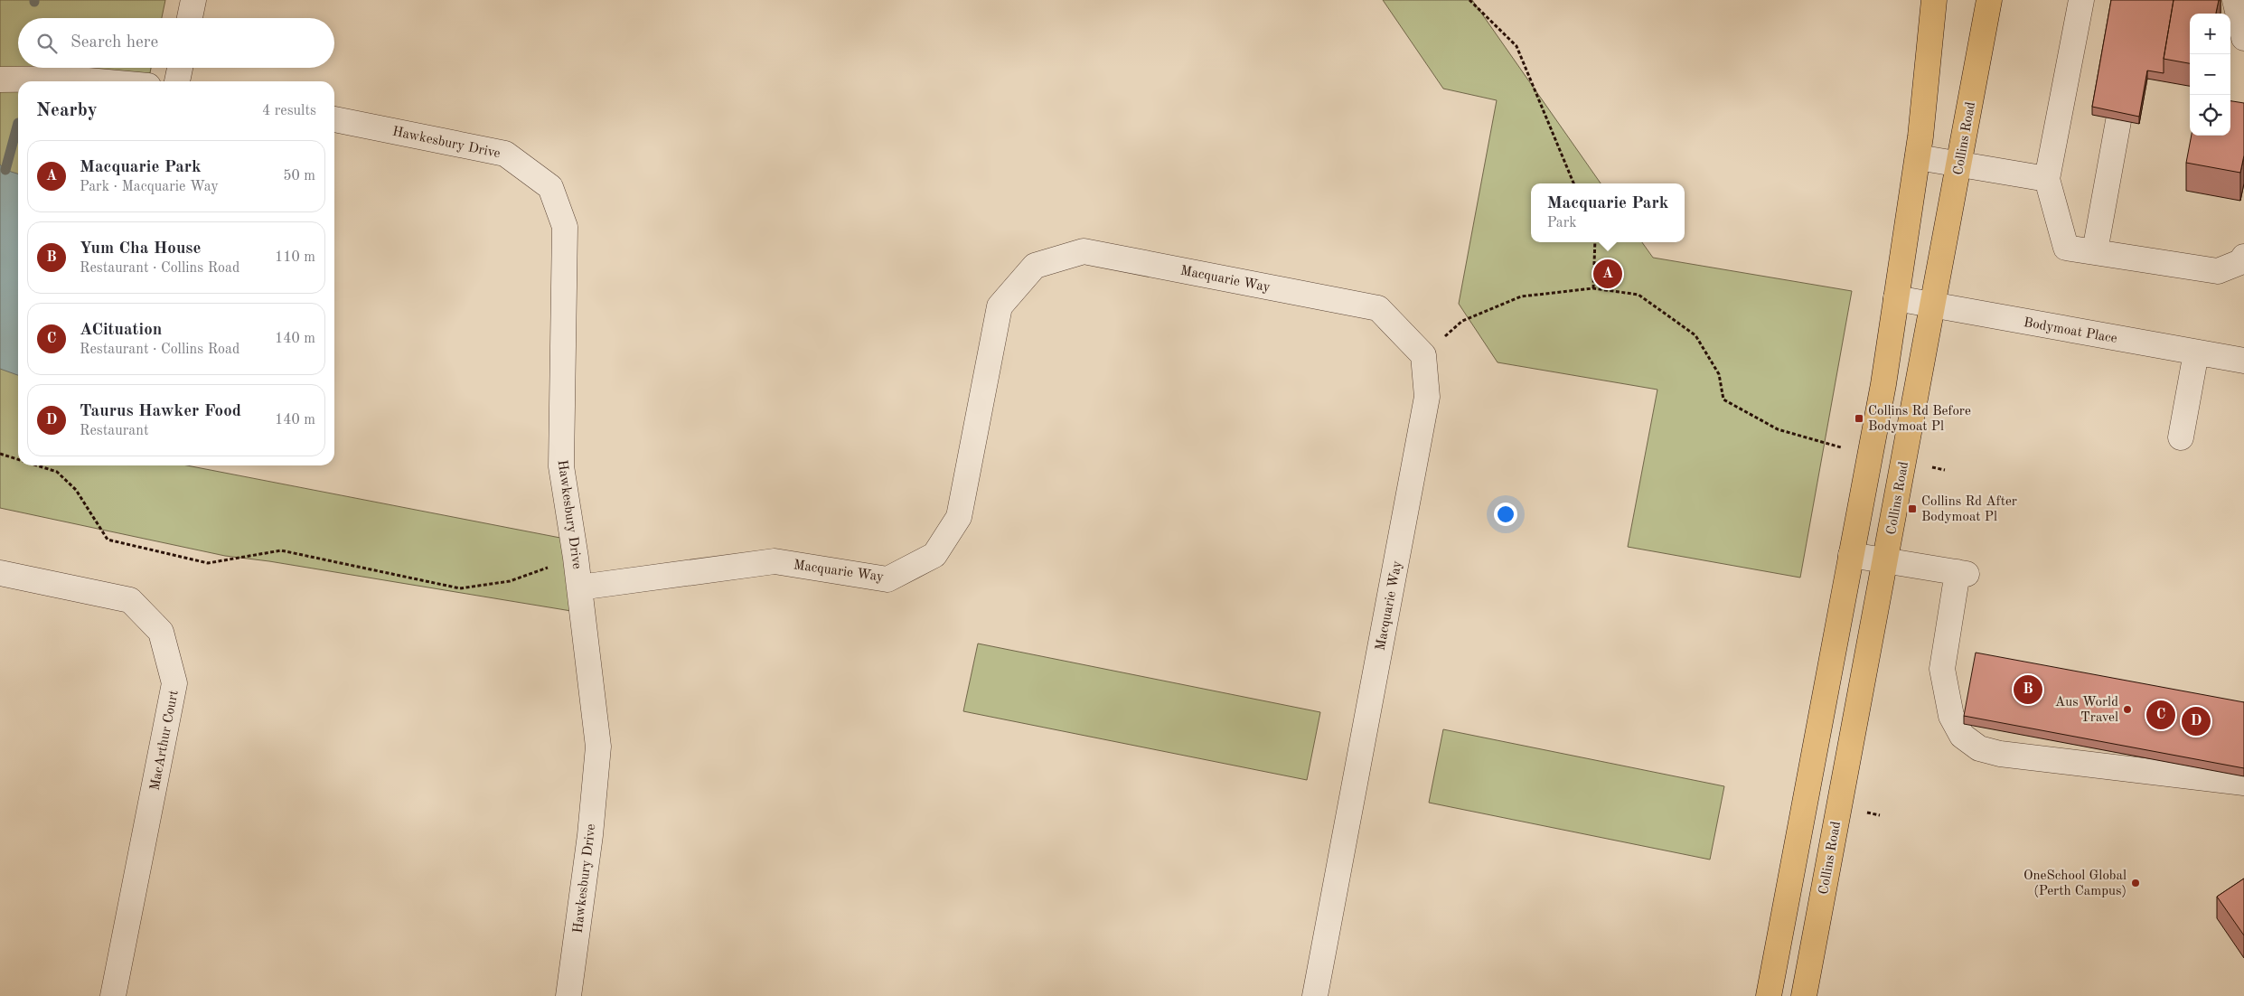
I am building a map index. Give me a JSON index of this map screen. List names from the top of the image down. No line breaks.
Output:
{"streets":{"main road":["Collins Road"],"street":["Hawkesbury Drive","Macquarie Way","Bodymoat Place","MacArthur Court"]},"crossings":[["Collins Road","Bodymoat Place"],["Hawkesbury Drive","Macquarie Way"]],"places":{"transit":["Collins Rd Before Bodymoat Pl","Collins Rd After Bodymoat Pl"],"other":["Aus World Travel","OneSchool Global (Perth Campus)"]},"page":{"map_buttons":["+","−"],"search":"Search here","heading":["Nearby","4 results"],"list":[{"mark":"A","name":"Macquarie Park","note":"Park · Macquarie Way","value":"50 m"},{"mark":"B","name":"Yum Cha House","note":"Restaurant · Collins Road","value":"110 m"},{"mark":"C","name":"ACituation","note":"Restaurant · Collins Road","value":"140 m"},{"mark":"D","name":"Taurus Hawker Food","note":"Restaurant","value":"140 m"}],"popup":["Macquarie Park","Park"],"pins":["A","B","C","D"]}}
